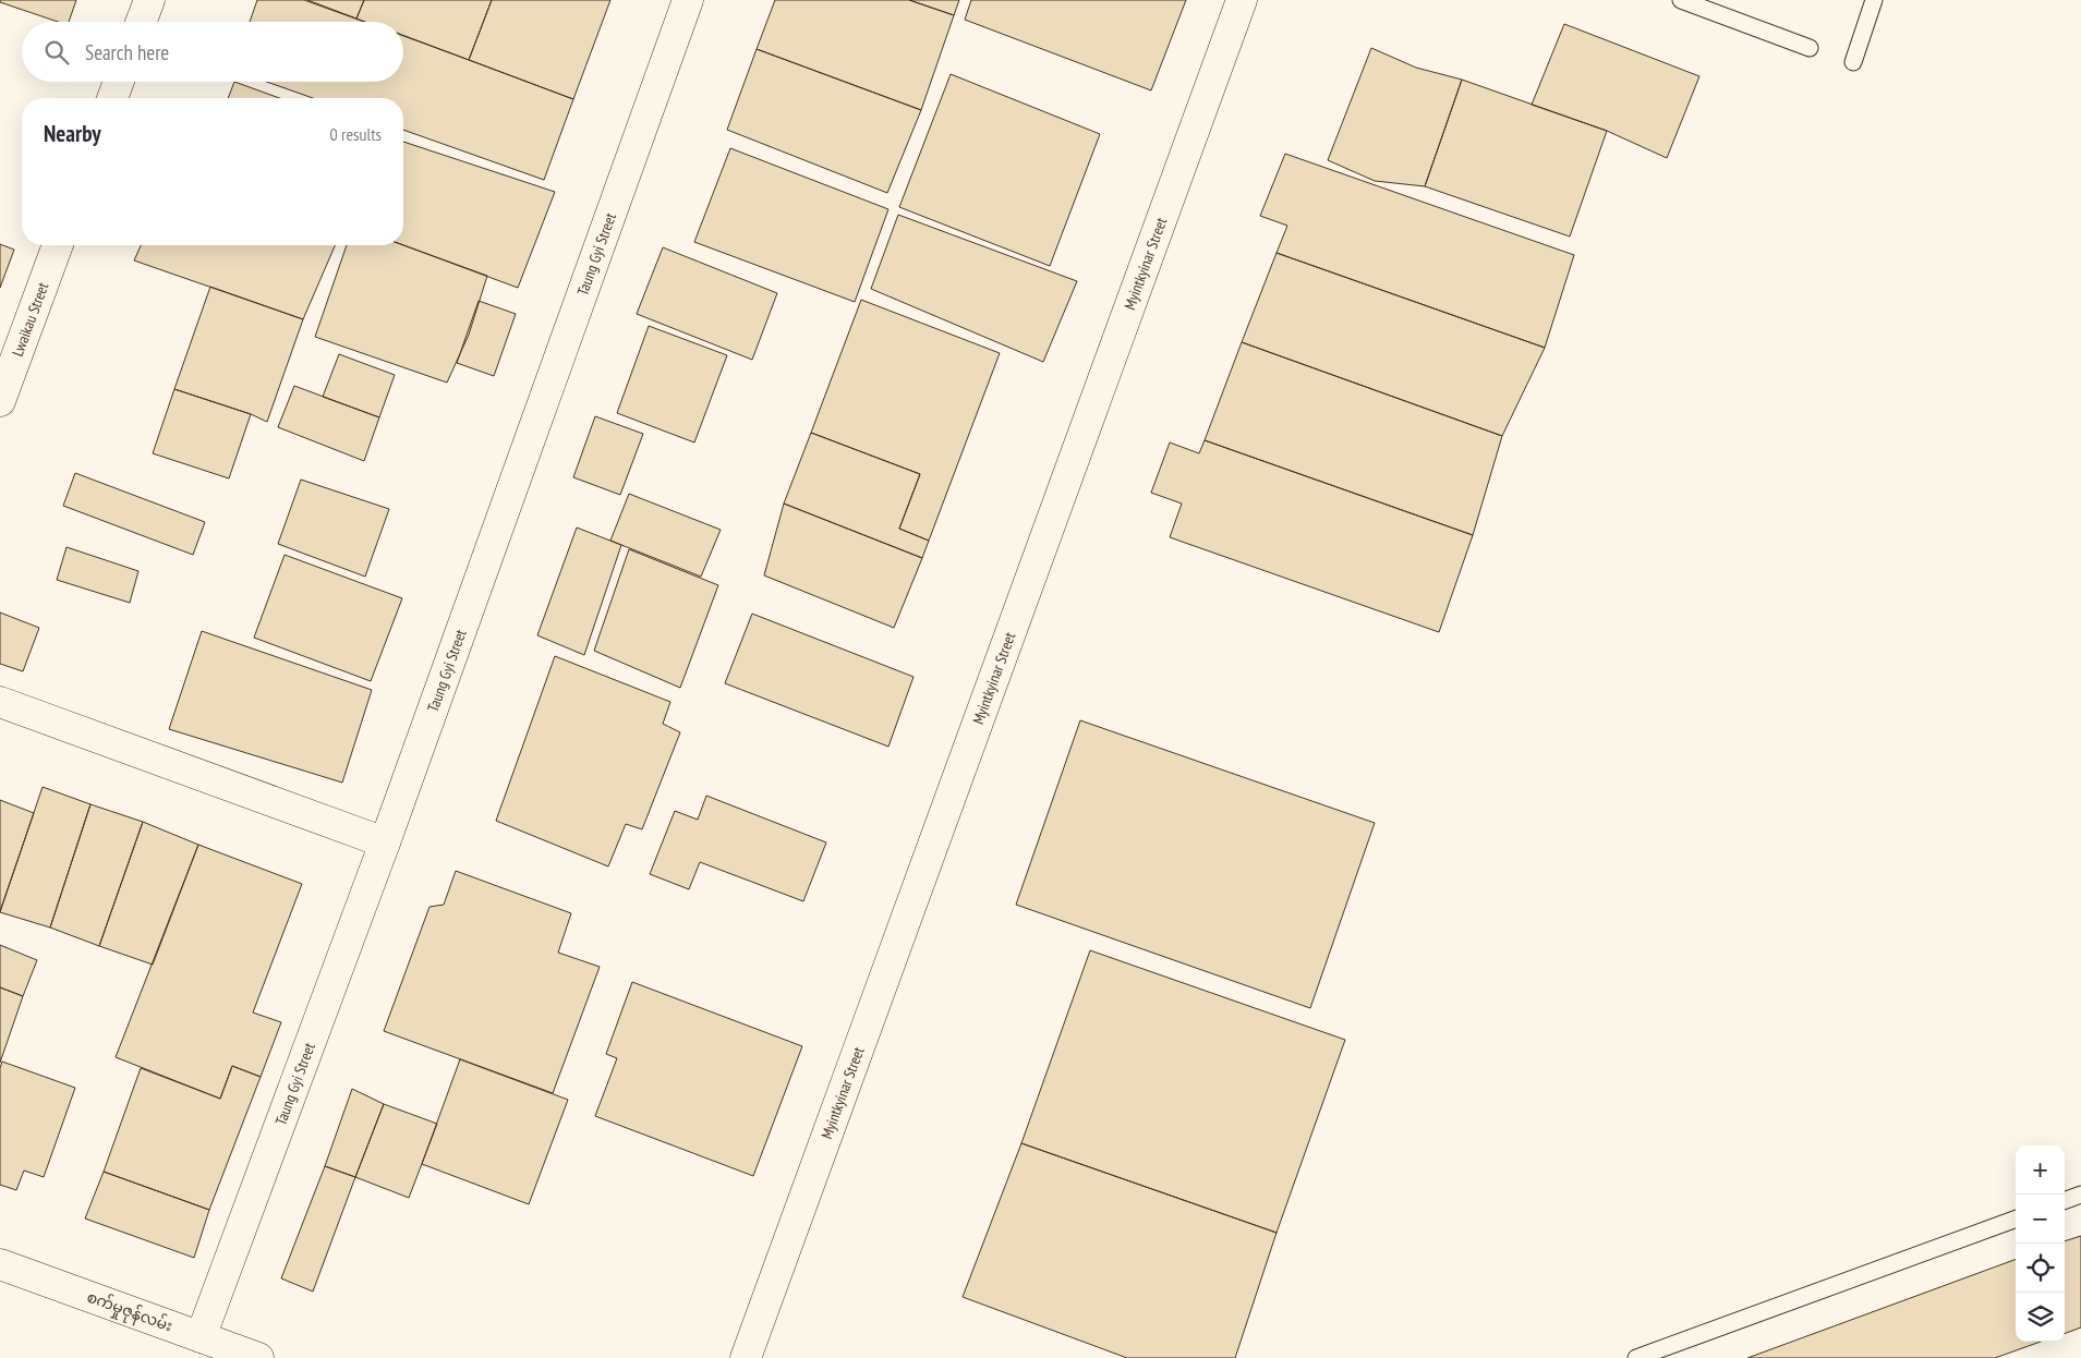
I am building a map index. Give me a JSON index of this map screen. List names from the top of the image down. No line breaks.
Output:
{"streets":{"street":["Taung Gyi Street","Myintkyinar Street","Lwaikau Street","စက်မှုဇုန်လမ်း"]},"crossings":[["Taung Gyi Street","စက်မှုဇုန်လမ်း"]],"page":{"search":"Search here","heading":["Nearby","0 results"],"map_buttons":["+","−"]}}
